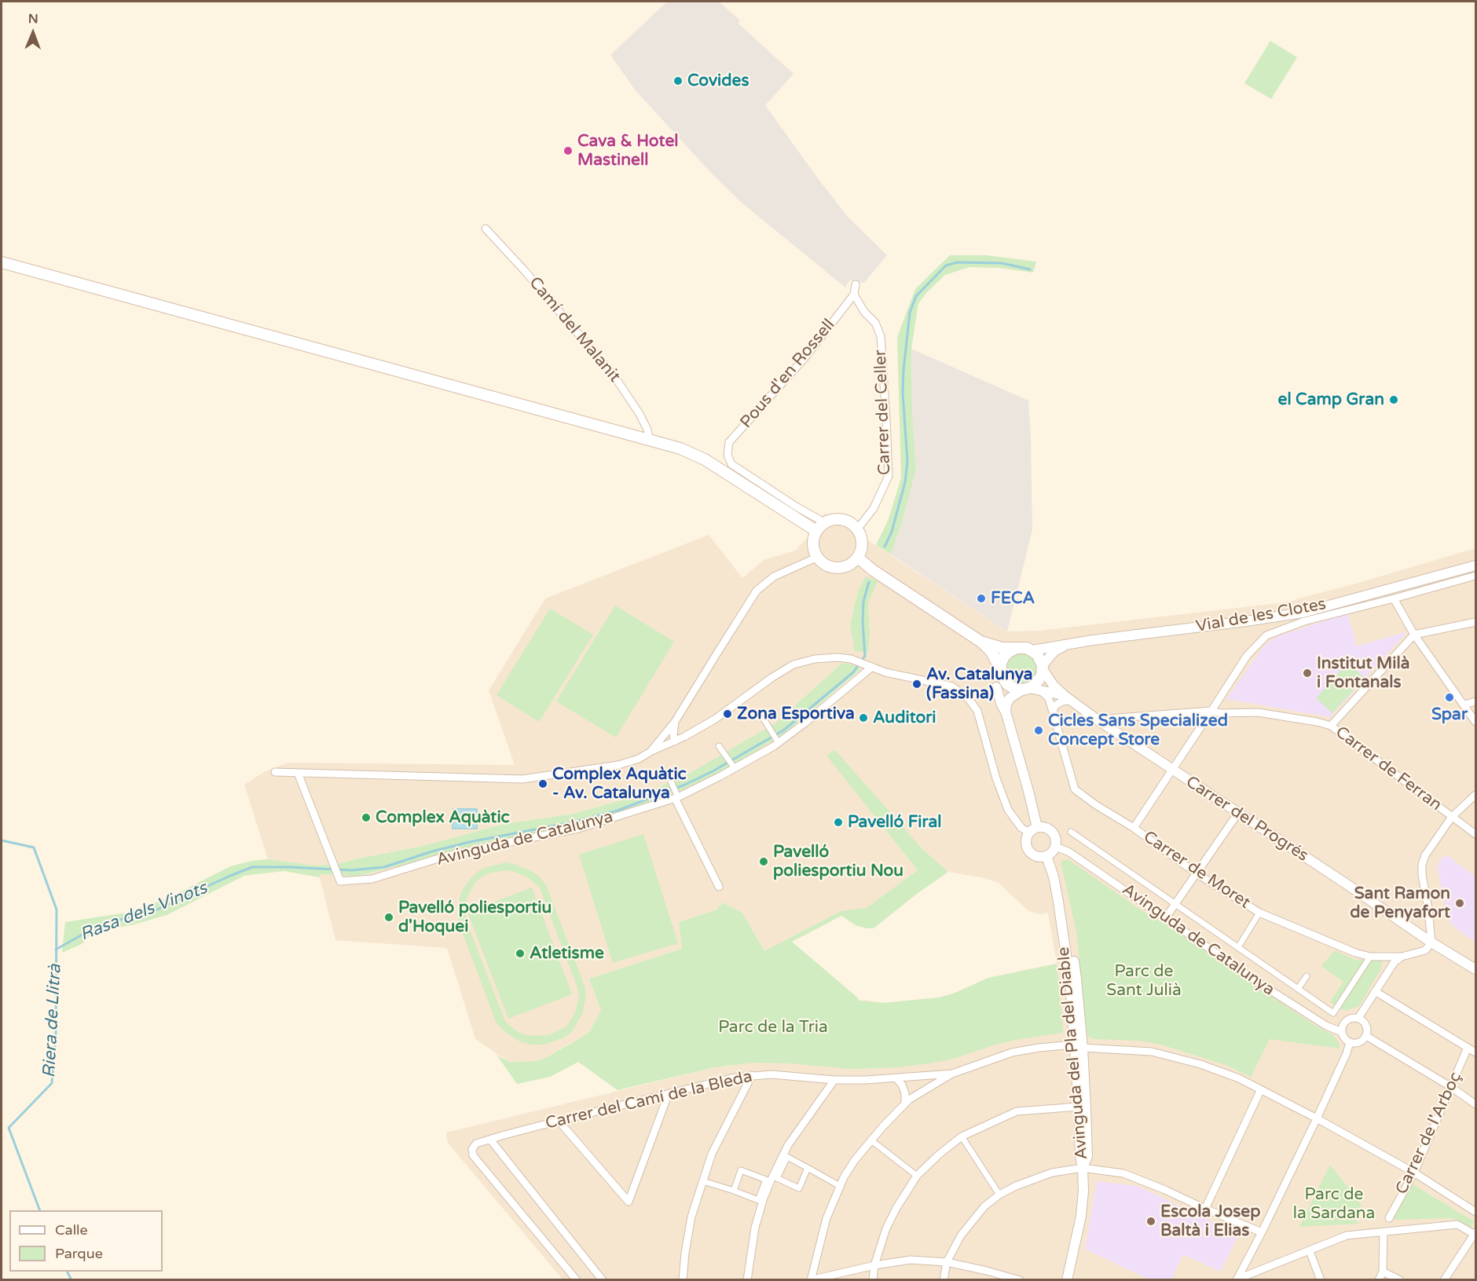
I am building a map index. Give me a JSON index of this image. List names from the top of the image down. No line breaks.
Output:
{"streets":{"street":["Camí del Malanit","Pous d'en Rossell","Carrer del Celler","Vial de les Clotes","Carrer de Ferran","Carrer del Progrés","Avinguda de Catalunya","Carrer de Moret","Avinguda del Pla del Diable","Carrer del Camí de la Bleda","Carrer de l'Arboç"]},"crossings":[["Pous d'en Rossell","Carrer del Celler"],["Vial de les Clotes","Carrer del Progrés"],["Vial de les Clotes","Carrer de Moret"],["Carrer de Ferran","Carrer del Progrés"],["Carrer del Progrés","Carrer de Moret"],["Avinguda de Catalunya","Avinguda del Pla del Diable"],["Avinguda del Pla del Diable","Carrer del Camí de la Bleda"],["Carrer del Camí de la Bleda","Carrer de l'Arboç"]],"water":["Rasa dels Vinots","Riera de Llitrà"],"parks":["Parc de Sant Julià","Parc de la Tria","Parc de la Sardana"],"places":["Covides","Cava & Hotel Mastinell","el Camp Gran","FECA","Institut Milà i Fontanals","Av. Catalunya (Fassina)","Spar","Zona Esportiva","Auditori","Cicles Sans Specialized Concept Store","Complex Aquàtic - Av. Catalunya","Complex Aquàtic","Pavelló Firal","Pavelló poliesportiu Nou","Sant Ramon de Penyafort","Pavelló poliesportiu d'Hoquei","Atletisme","Escola Josep Baltà i Elias"],"legend":["Calle","Parque"],"north":"top"}
